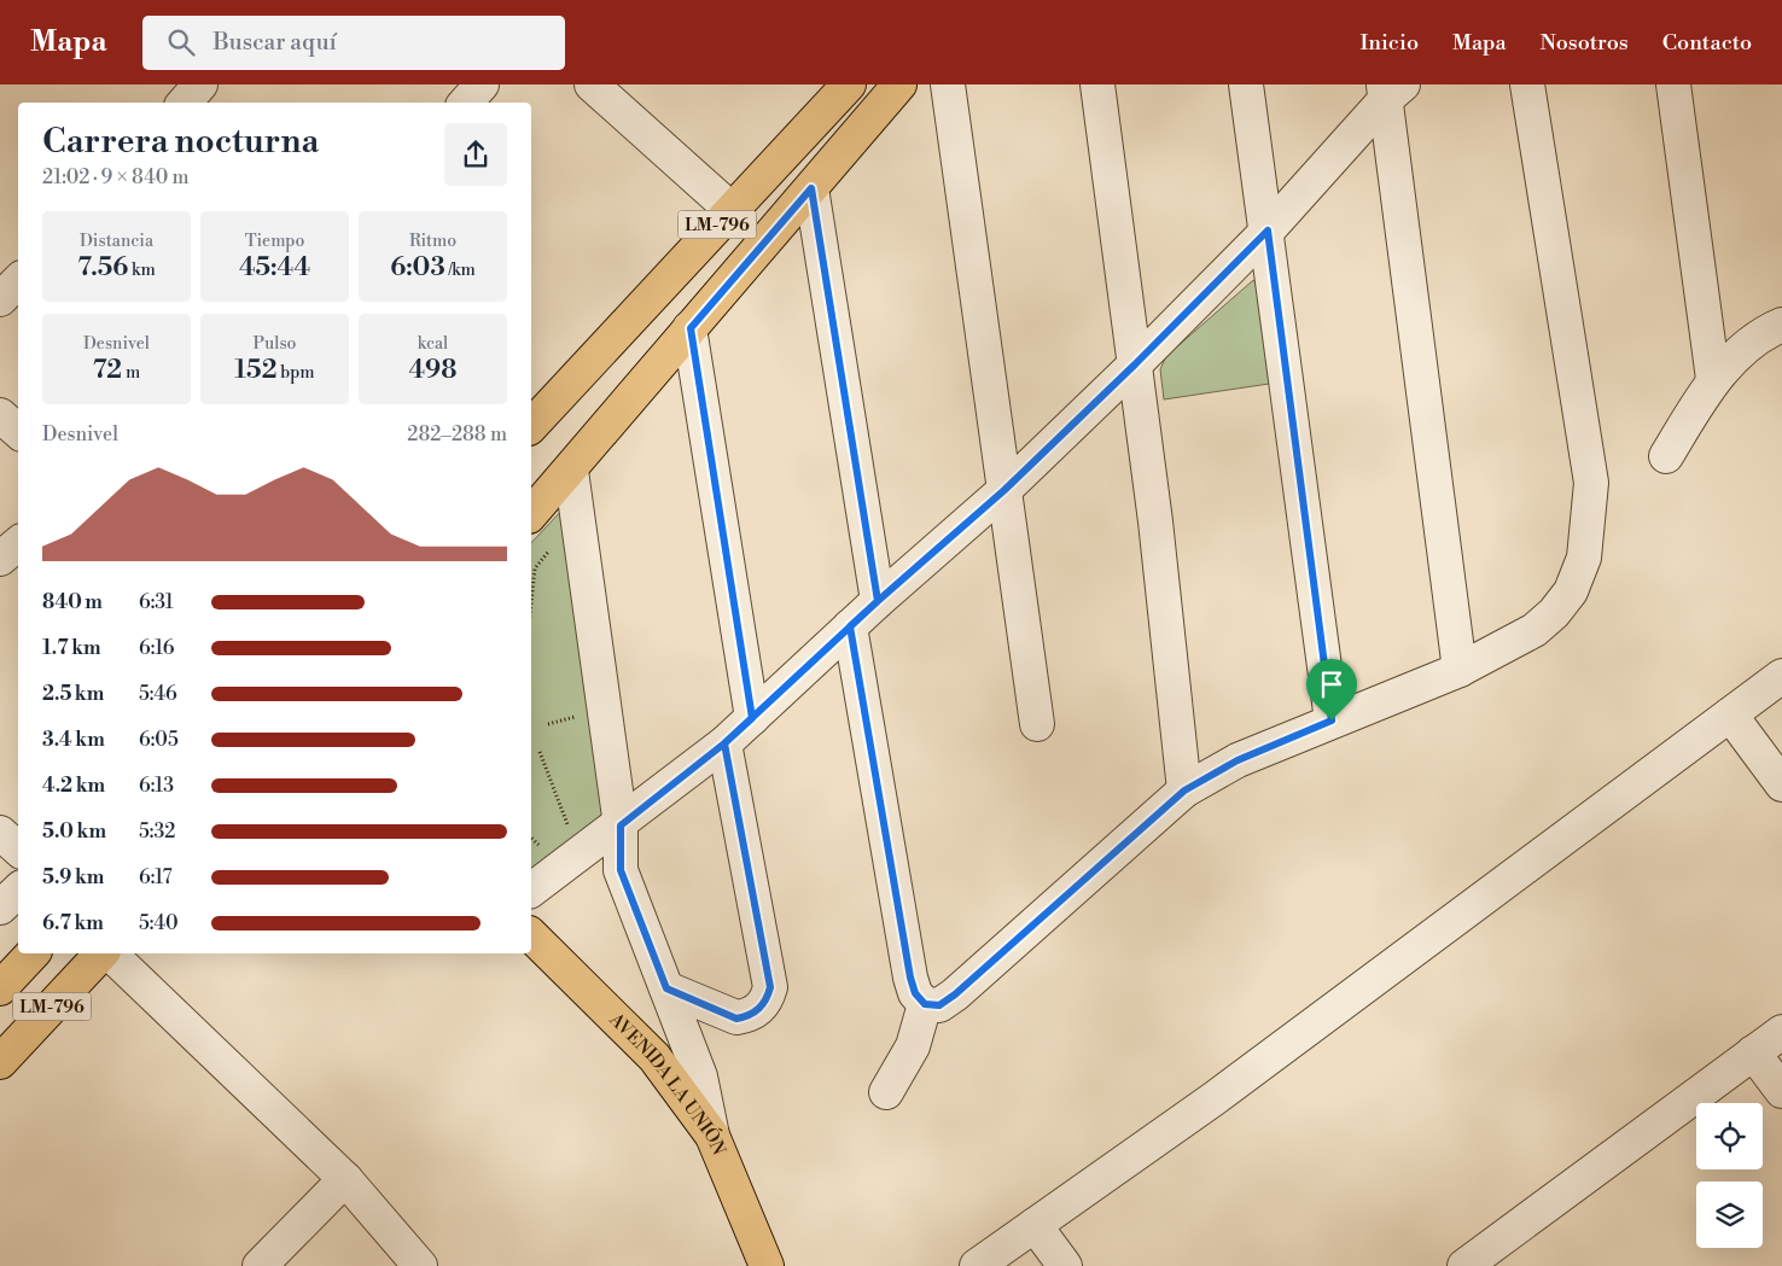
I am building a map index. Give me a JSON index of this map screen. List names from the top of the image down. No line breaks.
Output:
{"streets":{"main road":["LM-796","AVENIDA LA UNIÓN"]},"page":{"header":"Mapa","search":"Buscar aquí","nav":["Inicio","Mapa","Nosotros","Contacto"],"heading":["Carrera nocturna","21:02 · 9 × 840 m"],"stats":[["Distancia","7.56 km"],["Tiempo","45:44"],["Ritmo","6:03 /km"],["Desnivel","72 m"],["Pulso","152 bpm"],["kcal","498"]],"chart":["Desnivel","282–288 m"],"list":[{"name":"840 m","note":"6:31"},{"name":"1.7 km","note":"6:16"},{"name":"2.5 km","note":"5:46"},{"name":"3.4 km","note":"6:05"},{"name":"4.2 km","note":"6:13"},{"name":"5.0 km","note":"5:32"},{"name":"5.9 km","note":"6:17"},{"name":"6.7 km","note":"5:40"}]}}
